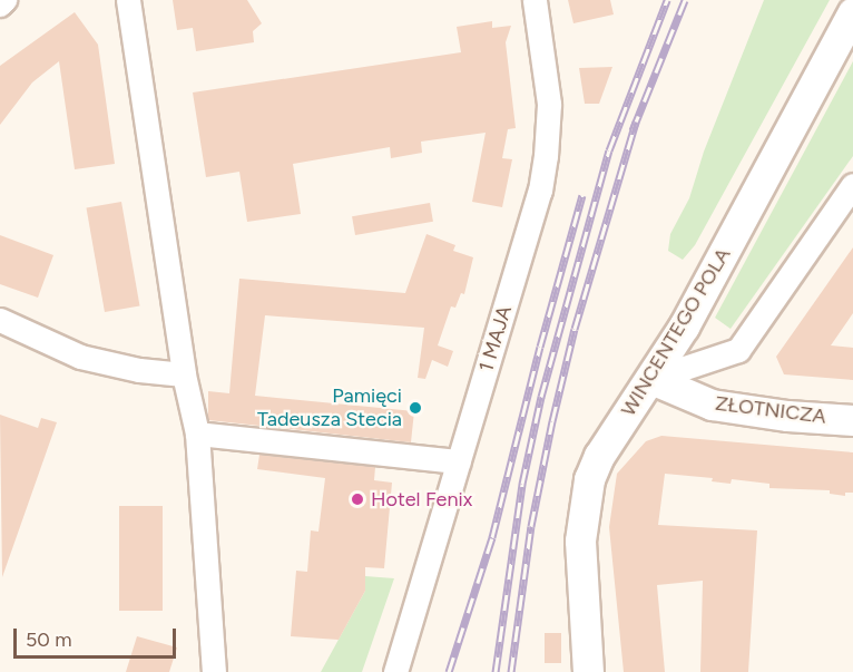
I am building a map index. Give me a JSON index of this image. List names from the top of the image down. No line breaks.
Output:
{"streets":{"street":["WINCENTEGO POLA","1 MAJA","ZŁOTNICZA"]},"crossings":[["WINCENTEGO POLA","ZŁOTNICZA"]],"places":["Pamięci Tadeusza Stecia","Hotel Fenix"],"scale_bar":"50 m"}
